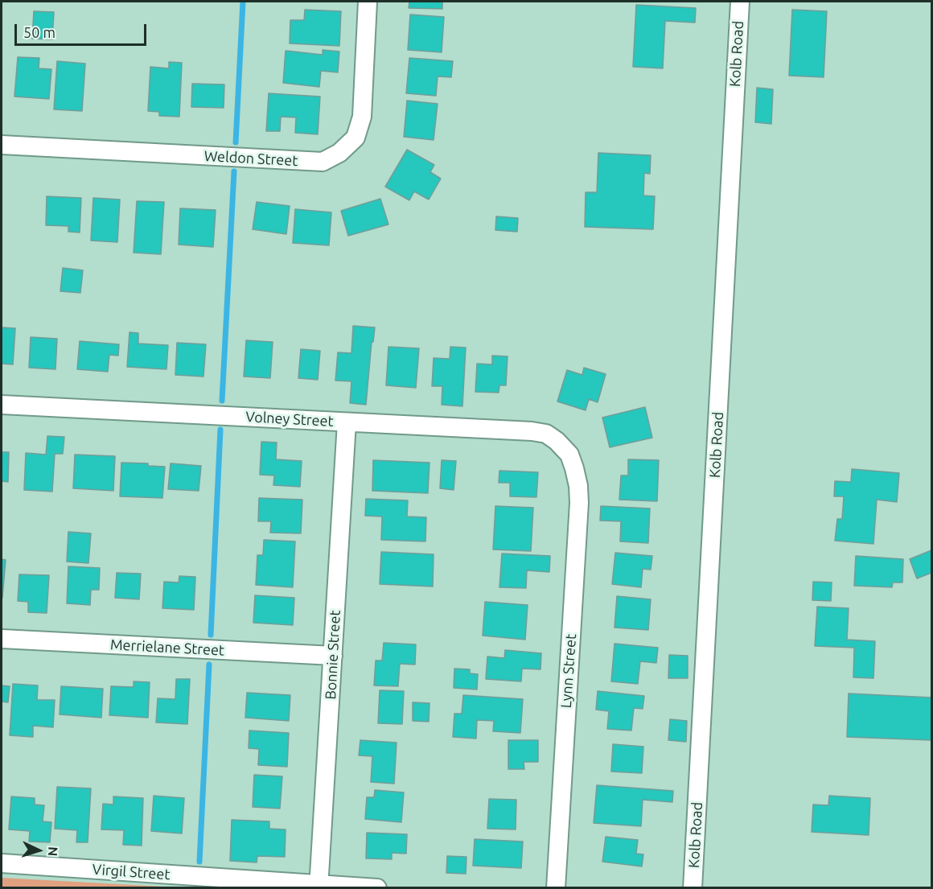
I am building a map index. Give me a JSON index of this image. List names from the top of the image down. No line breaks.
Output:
{"streets":{"street":["Kolb Road","Weldon Street","Volney Street","Merrielane Street","Bonnie Street","Lynn Street","Virgil Street"]},"crossings":[["Volney Street","Bonnie Street"],["Volney Street","Lynn Street"],["Merrielane Street","Bonnie Street"],["Bonnie Street","Virgil Street"]],"scale_bar":"50 m","north":"right"}
